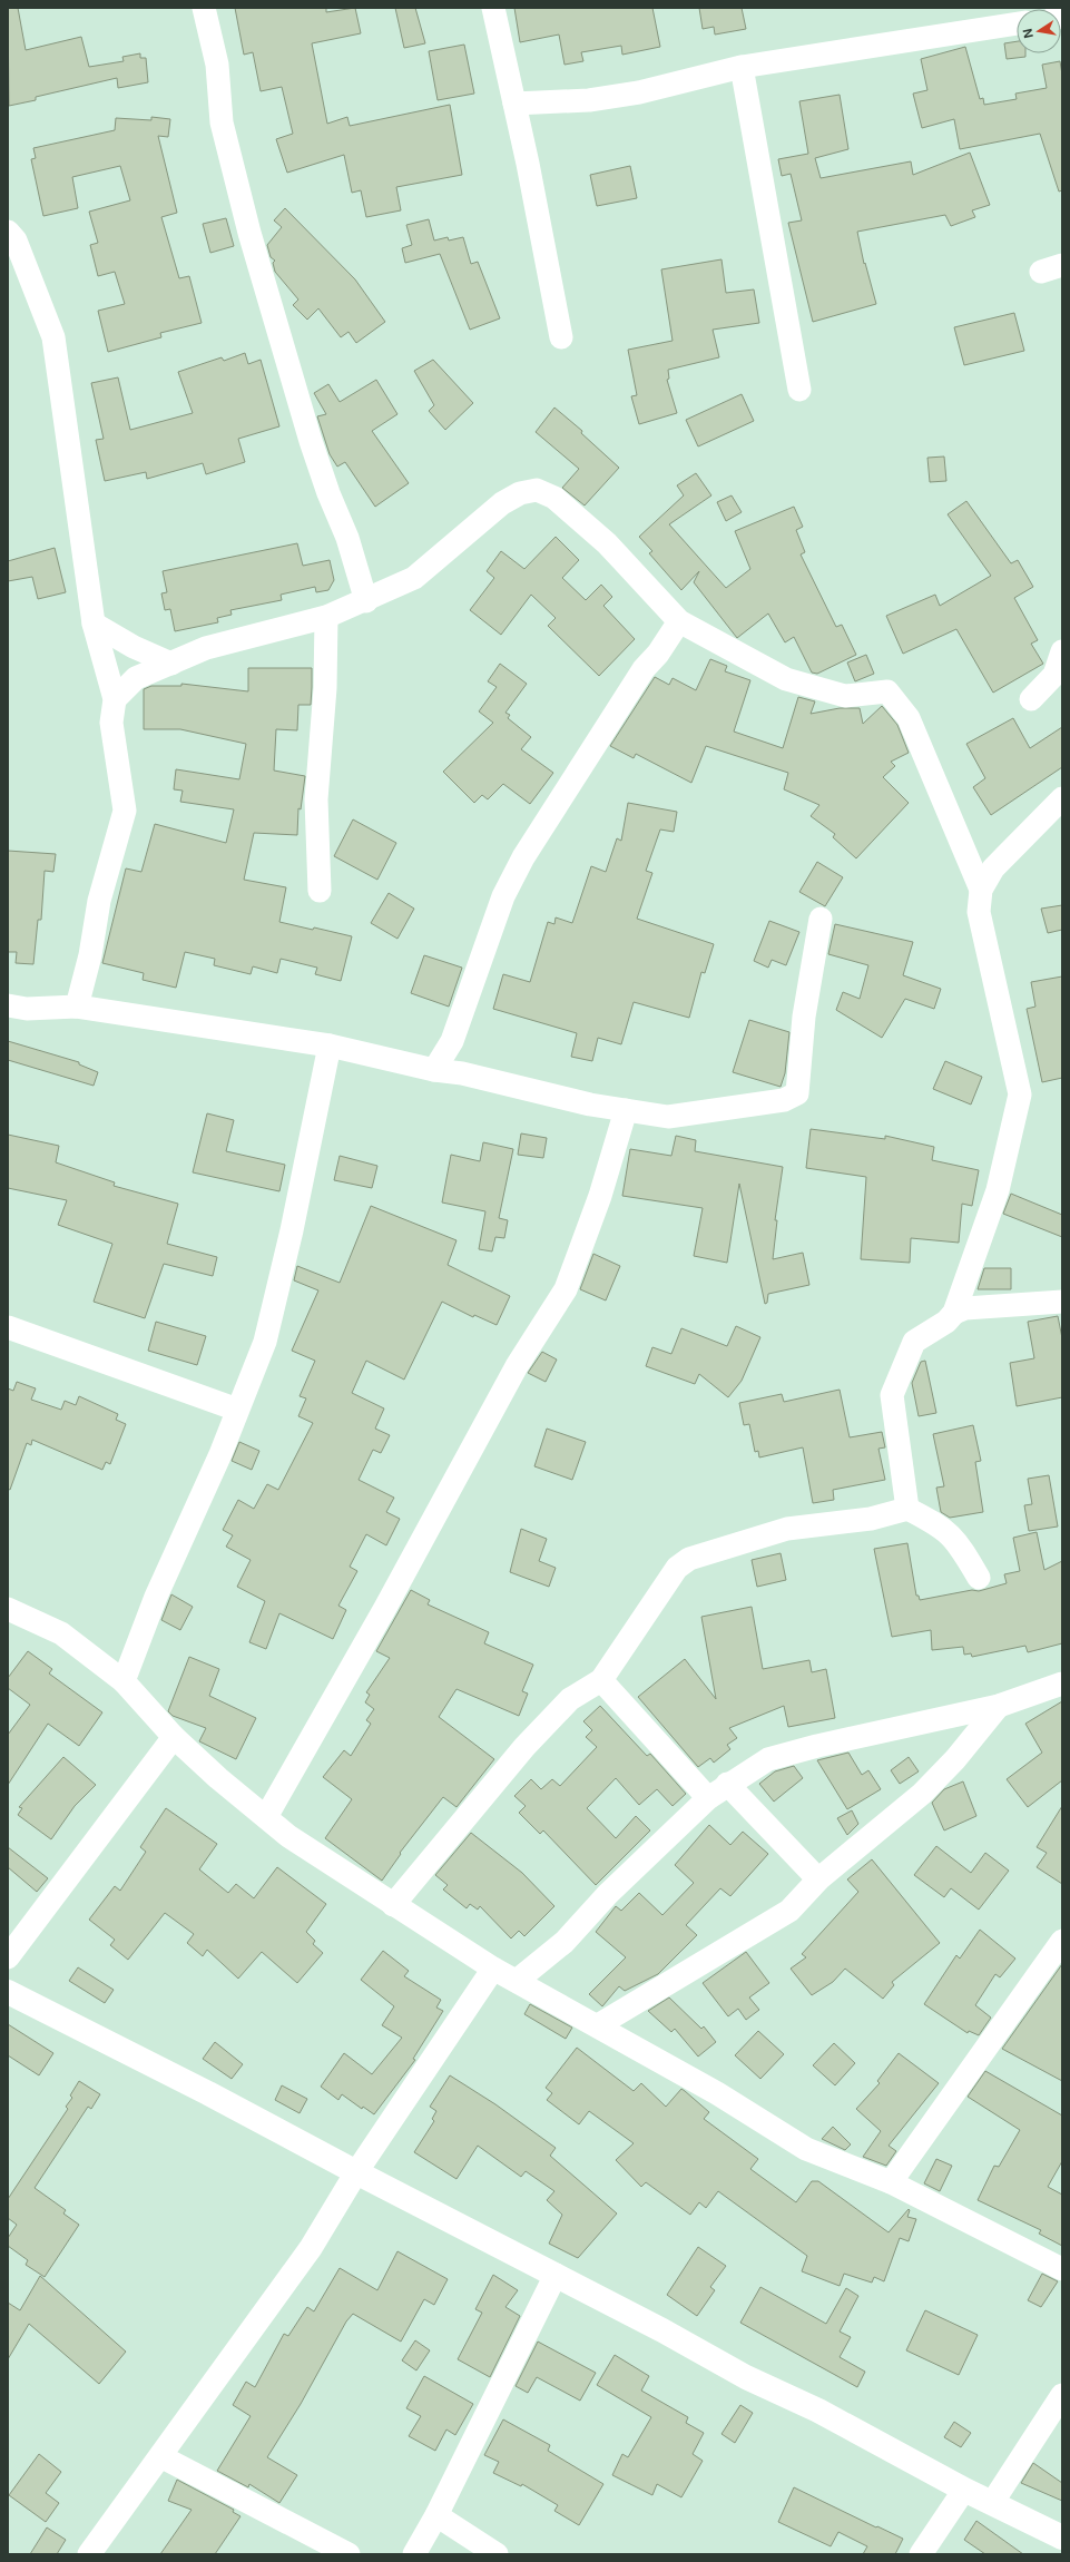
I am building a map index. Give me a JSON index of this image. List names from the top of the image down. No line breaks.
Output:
{"north":"left"}
